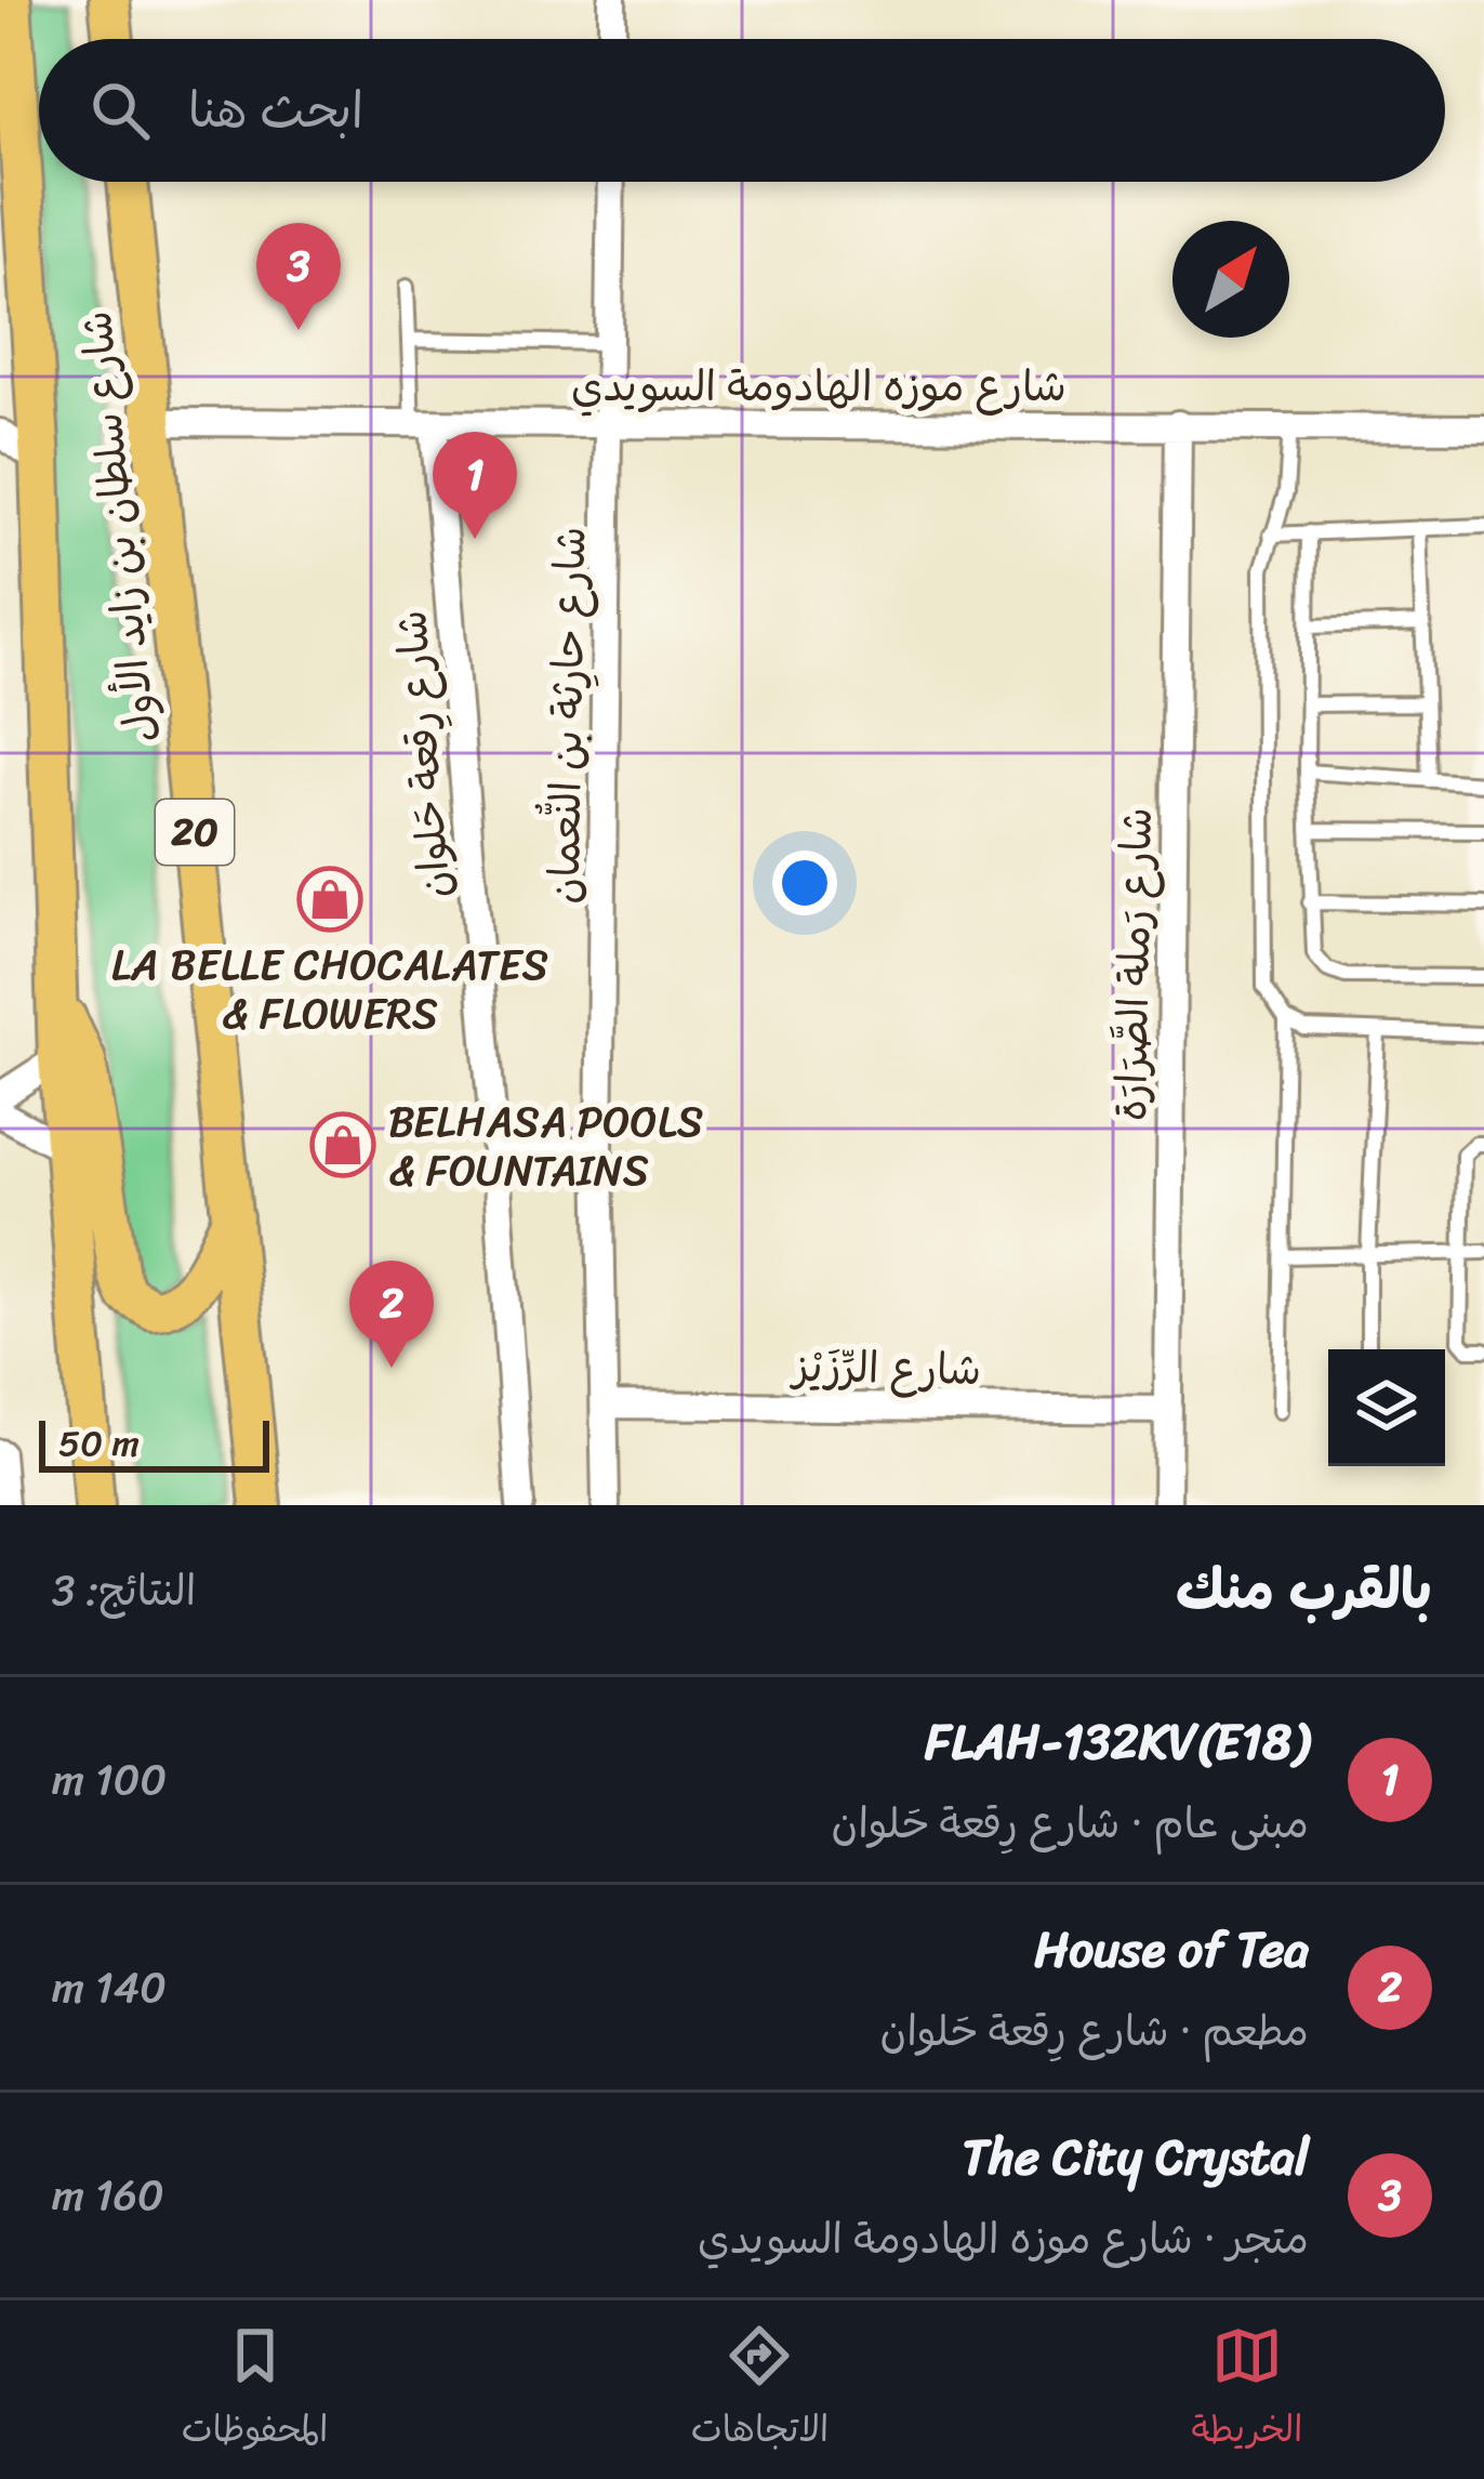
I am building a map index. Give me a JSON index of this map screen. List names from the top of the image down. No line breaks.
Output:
{"streets":{"main road":["شارع سلطان بن زايد الأول","20"],"street":["شارع موزه الهادومة السويدي","شارع حارِثة بن النُّعمان","شارع رِقعة حَلوان","شارع رَملة الصَّرَارَة","شارع الرِّزَيْز"]},"crossings":[["شارع موزه الهادومة السويدي","شارع سلطان بن زايد الأول"],["شارع موزه الهادومة السويدي","شارع حارِثة بن النُّعمان"],["شارع موزه الهادومة السويدي","شارع رِقعة حَلوان"],["شارع موزه الهادومة السويدي","شارع رَملة الصَّرَارَة"],["شارع حارِثة بن النُّعمان","شارع الرِّزَيْز"],["شارع رَملة الصَّرَارَة","شارع الرِّزَيْز"]],"places":{"shop":["LA BELLE CHOCALATES & FLOWERS","BELHASA POOLS & FOUNTAINS"]},"scale_bar":"50 m","north":"top right","page":{"search":"ابحث هنا","pins":["3","1","2"],"scale":"50 m","heading":["بالقرب منك","النتائج: 3"],"list":[{"mark":"1","name":"FLAH-132KV(E18)","note":"مبنى عام · شارع رِقعة حَلوان","value":"100 m"},{"mark":"2","name":"House of Tea","note":"مطعم · شارع رِقعة حَلوان","value":"140 m"},{"mark":"3","name":"The City Crystal","note":"متجر · شارع موزه الهادومة السويدي","value":"160 m"}],"nav":["الخريطة","الاتجاهات","المحفوظات"]}}
